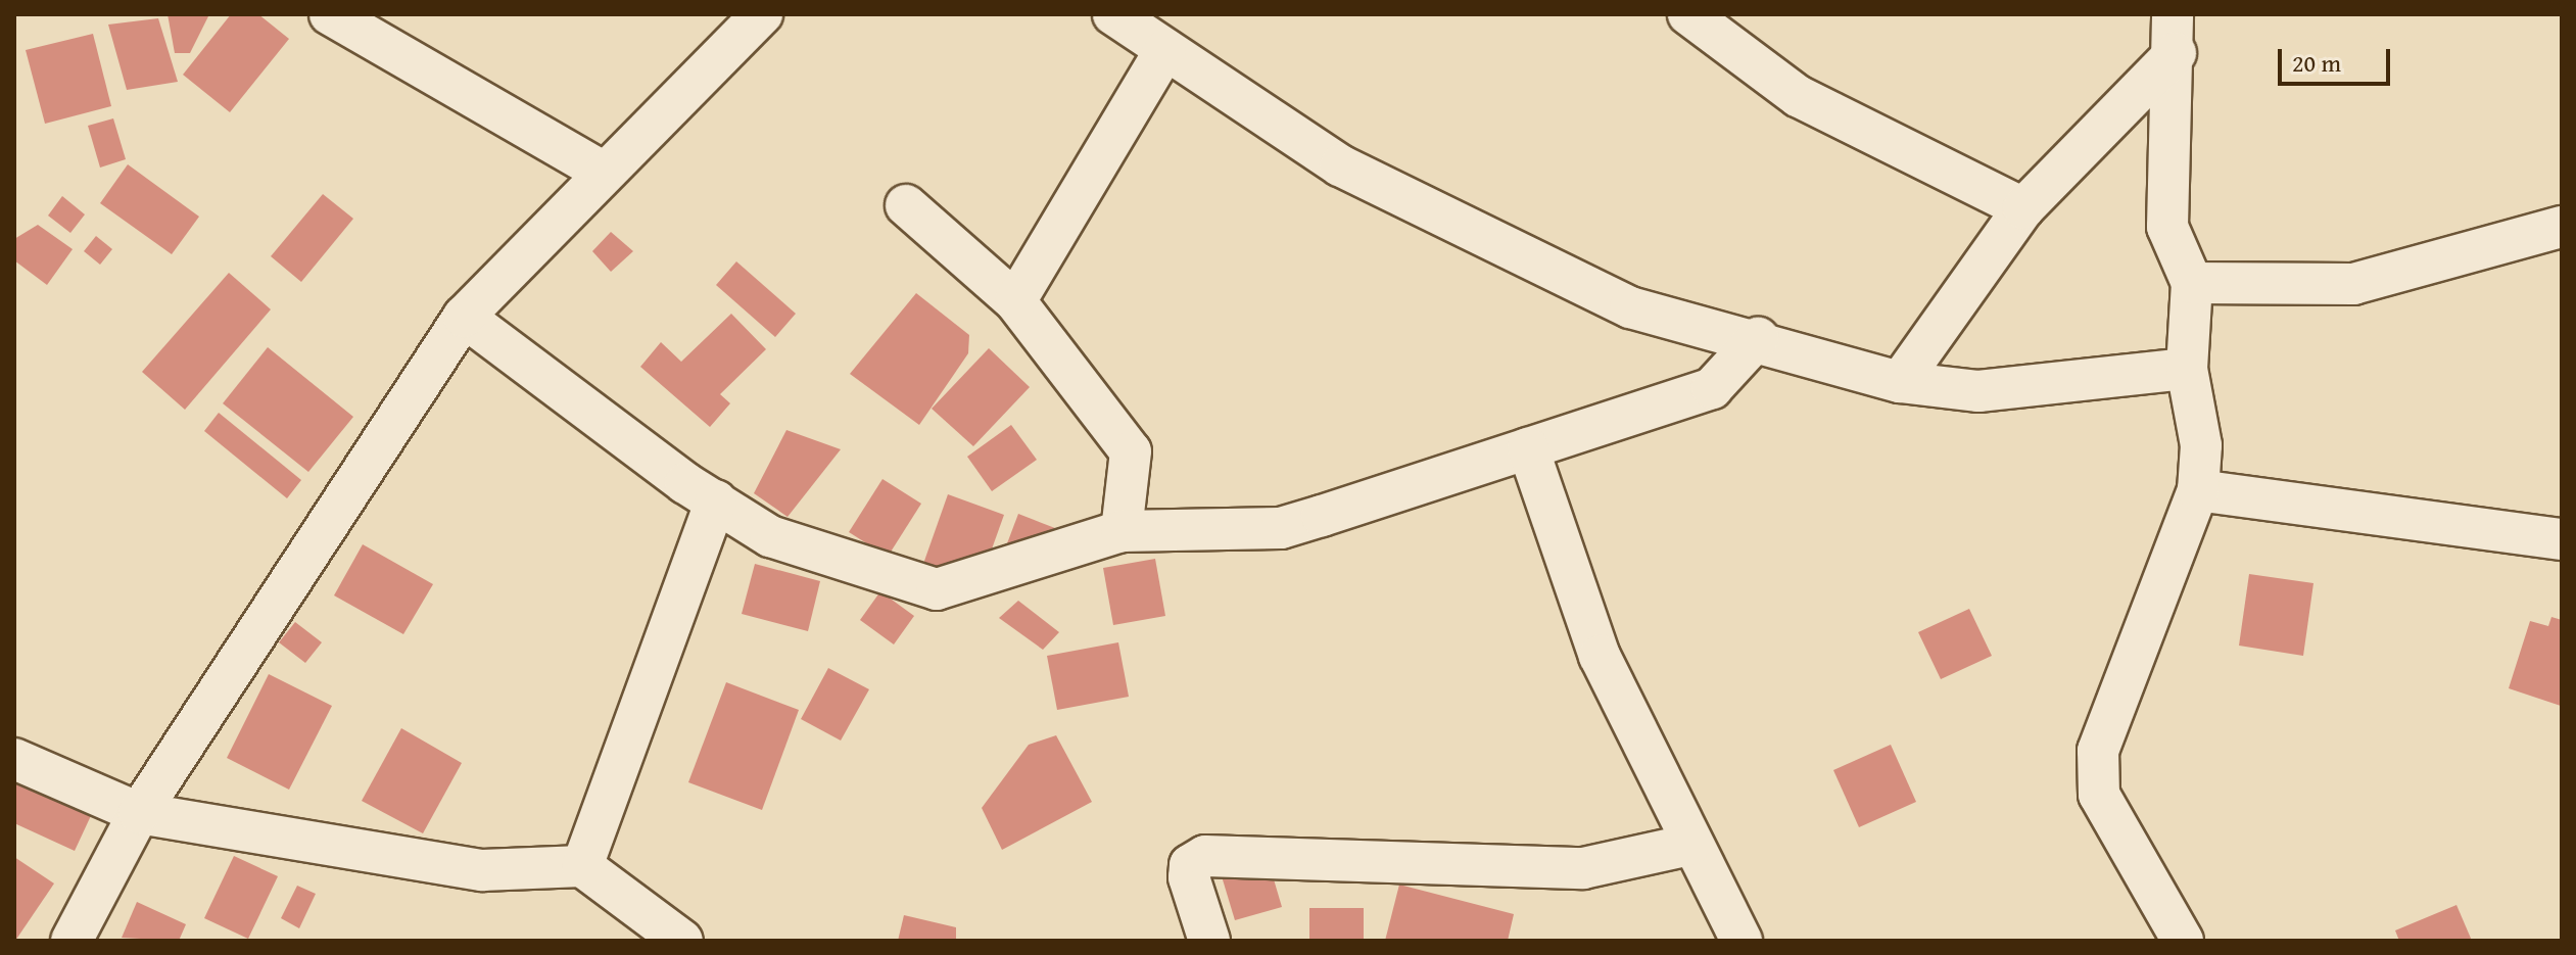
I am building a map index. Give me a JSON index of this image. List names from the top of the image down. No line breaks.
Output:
{"scale_bar":"20 m"}
